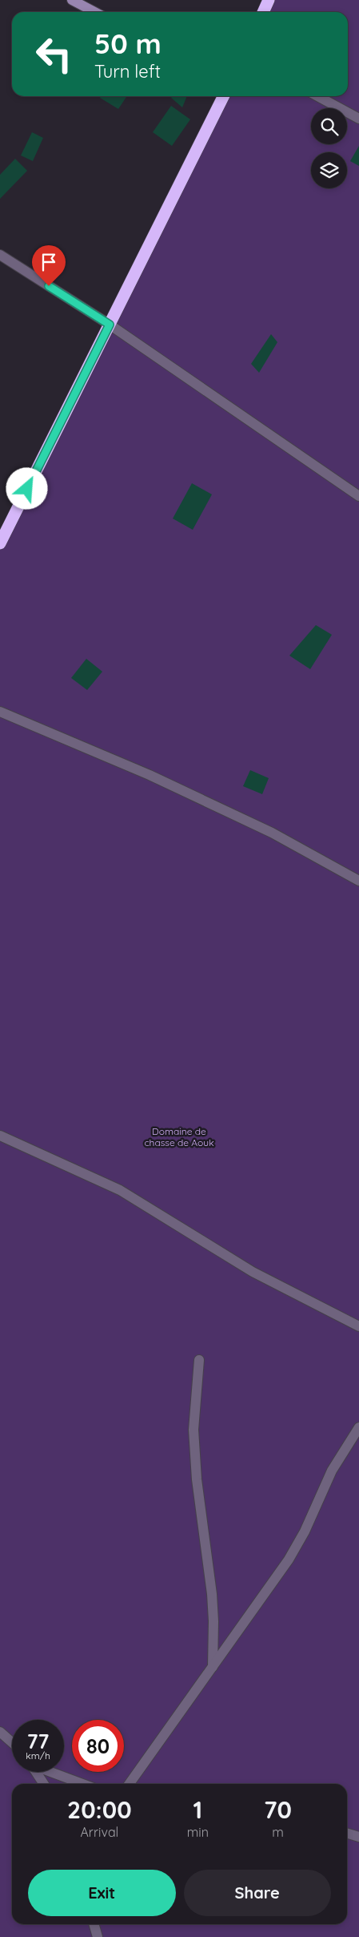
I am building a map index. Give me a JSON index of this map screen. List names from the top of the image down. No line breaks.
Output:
{"parks":["Domaine de chasse de Aouk"],"page":{"turn":["50 m","Turn left"],"speed":"77 km/h","limit":"80","eta":["20:00","Arrival","1","min","70","m"],"buttons":["Exit","Share"]}}
